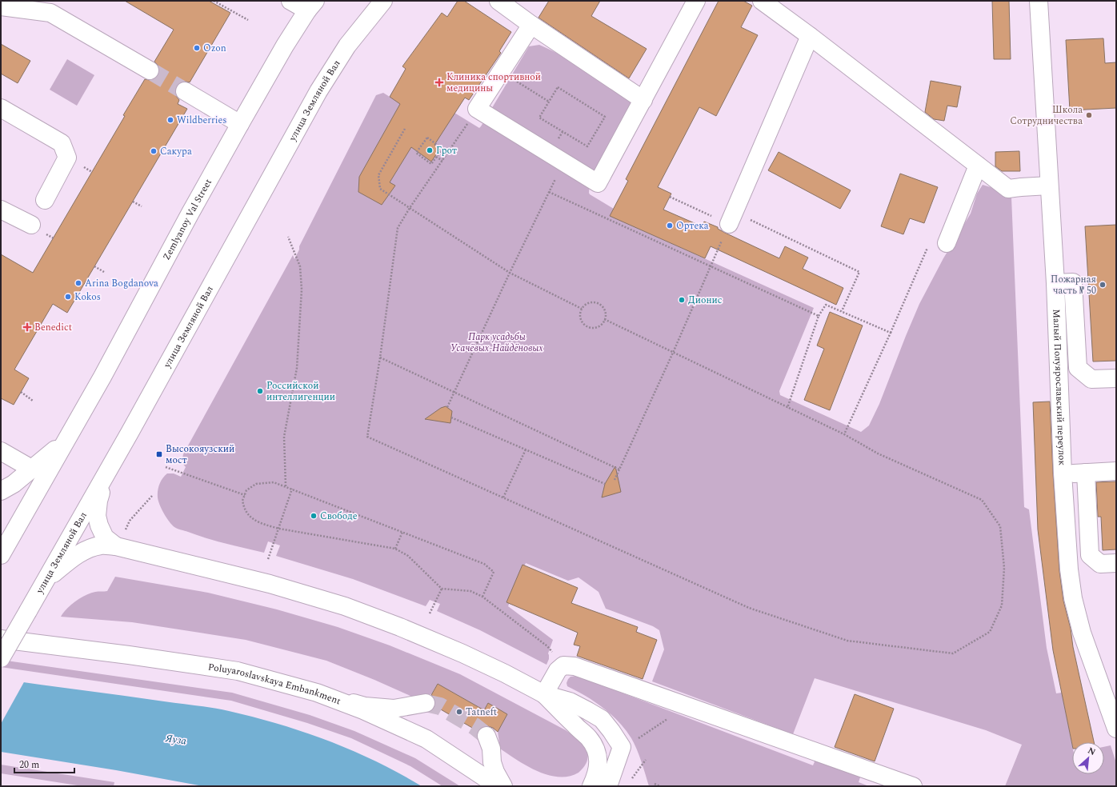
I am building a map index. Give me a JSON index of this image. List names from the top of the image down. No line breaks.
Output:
{"streets":{"main road":["улица Земляной Вал","Zemlyanoy Val Street","Малый Полуярославский переулок","Poluyaroslavskaya Embankment"]},"water":["Яуза"],"parks":["Парк усадьбы Усачёвых-Найдёновых"],"places":{"other":["Ozon","Школа Сотрудничества","Wildberries","Грот","Сакура","Ортека","Arina Bogdanova","Пожарная часть № 50","Kokos","Дионис","Российской интеллигенции","Свободе","Tatneft"],"health":["Клиника спортивной медицины","Benedict"],"transit":["Высокояузский мост"]},"scale_bar":"20 m","north":"top right"}
